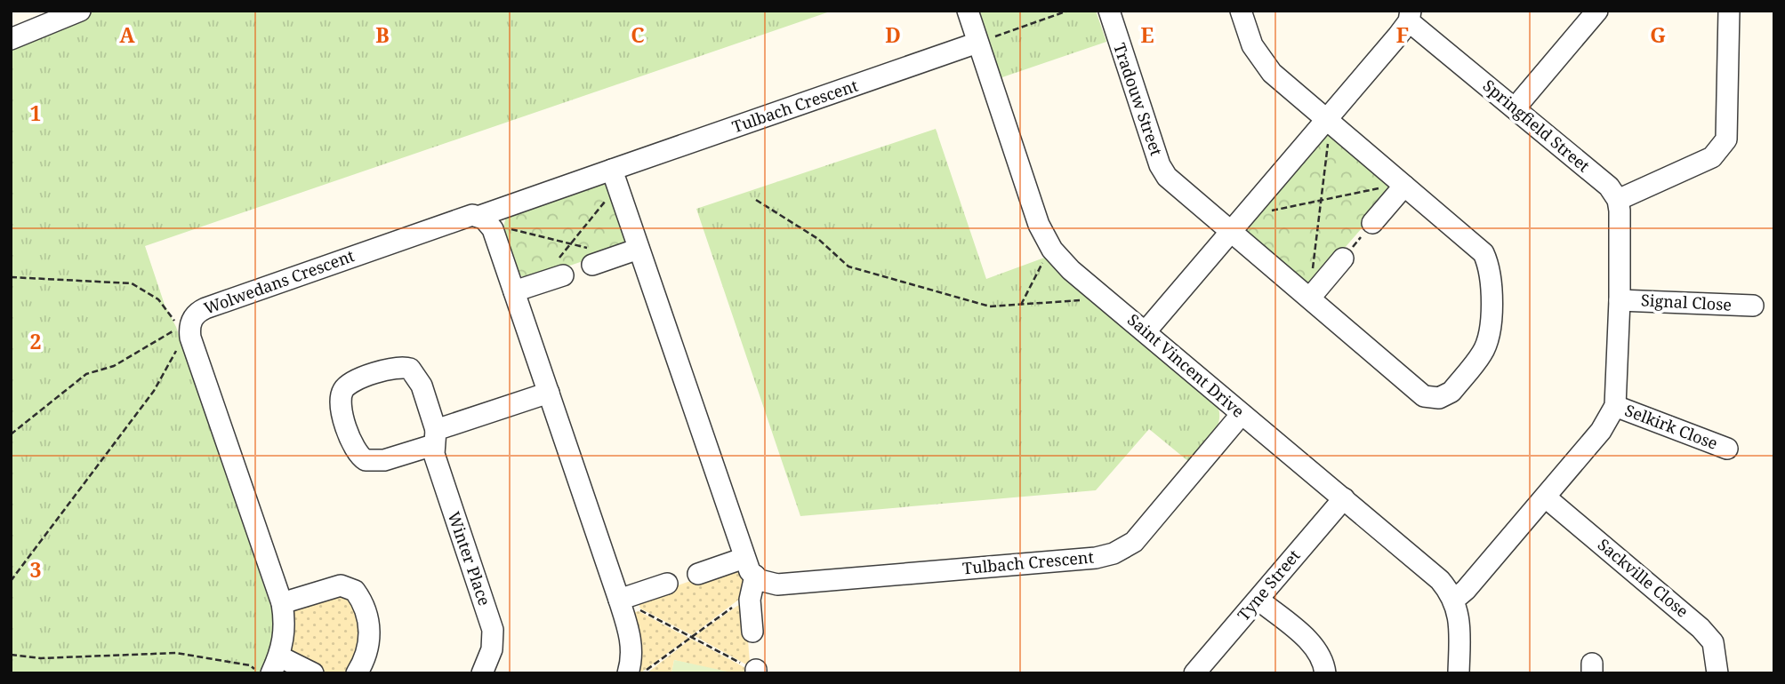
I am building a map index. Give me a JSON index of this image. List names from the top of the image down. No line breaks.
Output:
{"streets":{"street":["Tradouw Street","Tulbach Crescent","Springfield Street","Wolwedans Crescent","Signal Close","Saint Vincent Drive","Selkirk Close","Winter Place","Sackville Close","Tyne Street"]},"crossings":[["Tradouw Street","Springfield Street"],["Tulbach Crescent","Wolwedans Crescent"],["Tulbach Crescent","Saint Vincent Drive"],["Springfield Street","Saint Vincent Drive"],["Saint Vincent Drive","Tyne Street"]],"grid":{"columns":["A","B","C","D","E","F","G"],"rows":["1","2","3"]}}
